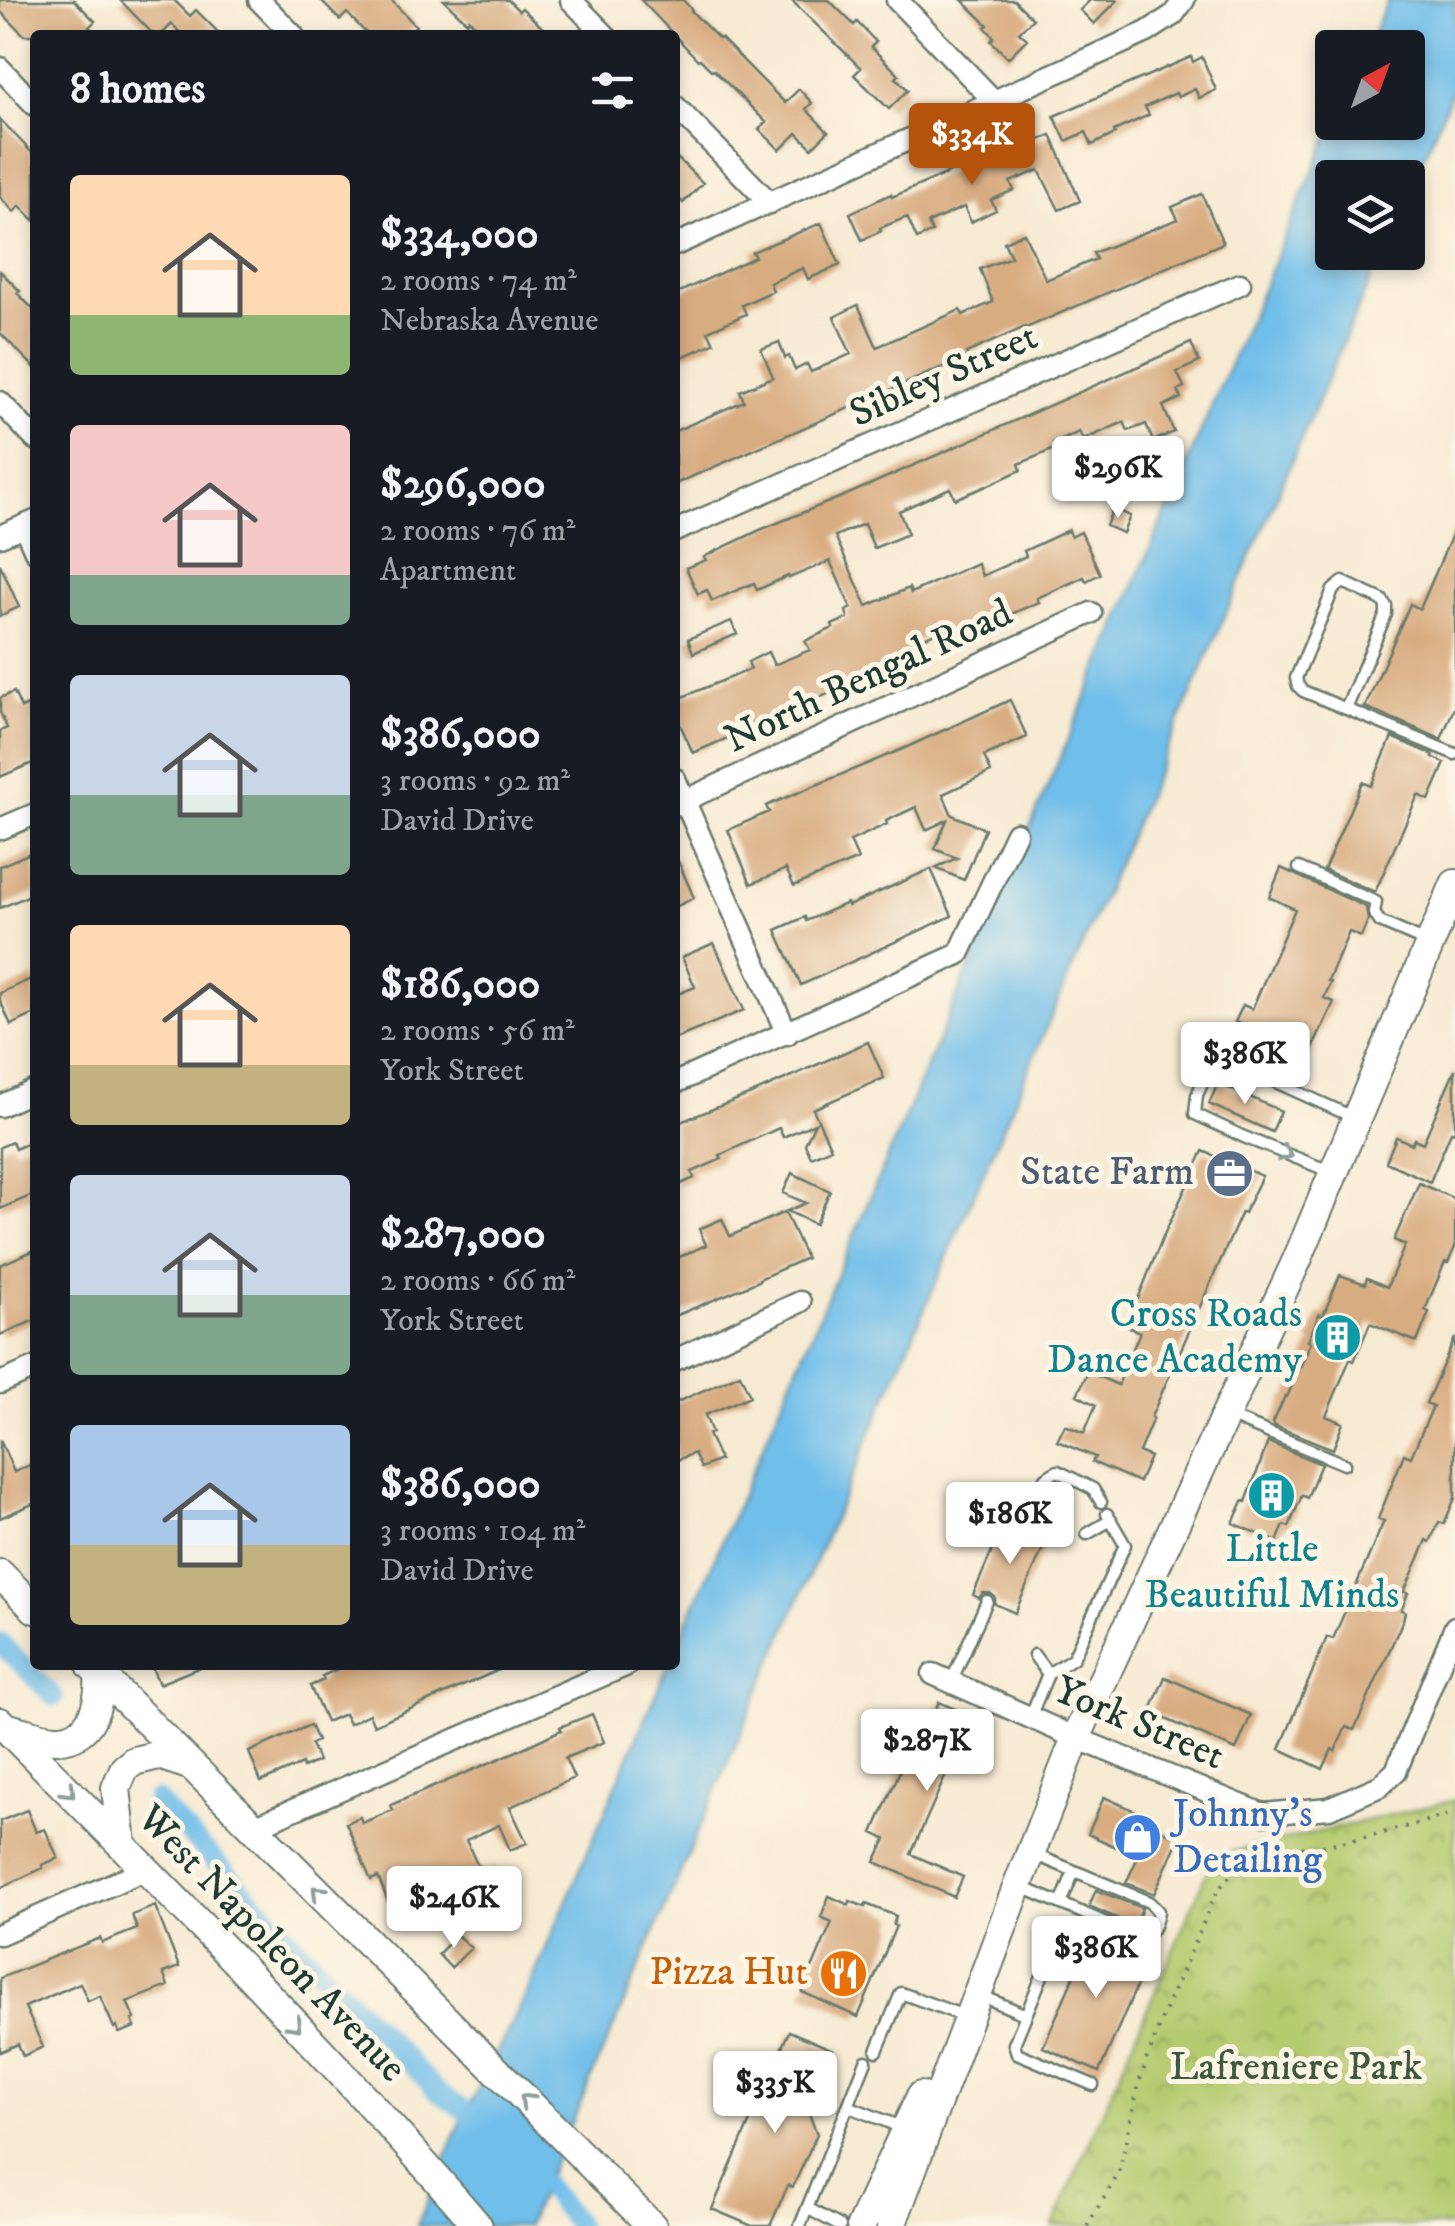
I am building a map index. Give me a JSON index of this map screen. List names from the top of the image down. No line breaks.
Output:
{"streets":{"main road":["West Napoleon Avenue"],"street":["Sibley Street","North Bengal Road","York Street"]},"parks":["Lafreniere Park"],"places":{"office":["State Farm"],"building":["Cross Roads Dance Academy","Little Beautiful Minds"],"shop":["Johnny's Detailing"],"restaurant":["Pizza Hut"]},"north":"top right","page":{"heading":"8 homes","price":["$334K","$296K","$386K","$186K","$287K","$246K","$386K","$335K"],"list":[{"name":"$334,000","note":"2 rooms · 74 m² · Nebraska Avenue"},{"name":"$296,000","note":"2 rooms · 76 m² · Apartment"},{"name":"$386,000","note":"3 rooms · 92 m² · David Drive"},{"name":"$186,000","note":"2 rooms · 56 m² · York Street"},{"name":"$287,000","note":"2 rooms · 66 m² · York Street"},{"name":"$386,000","note":"3 rooms · 104 m² · David Drive"}]}}
